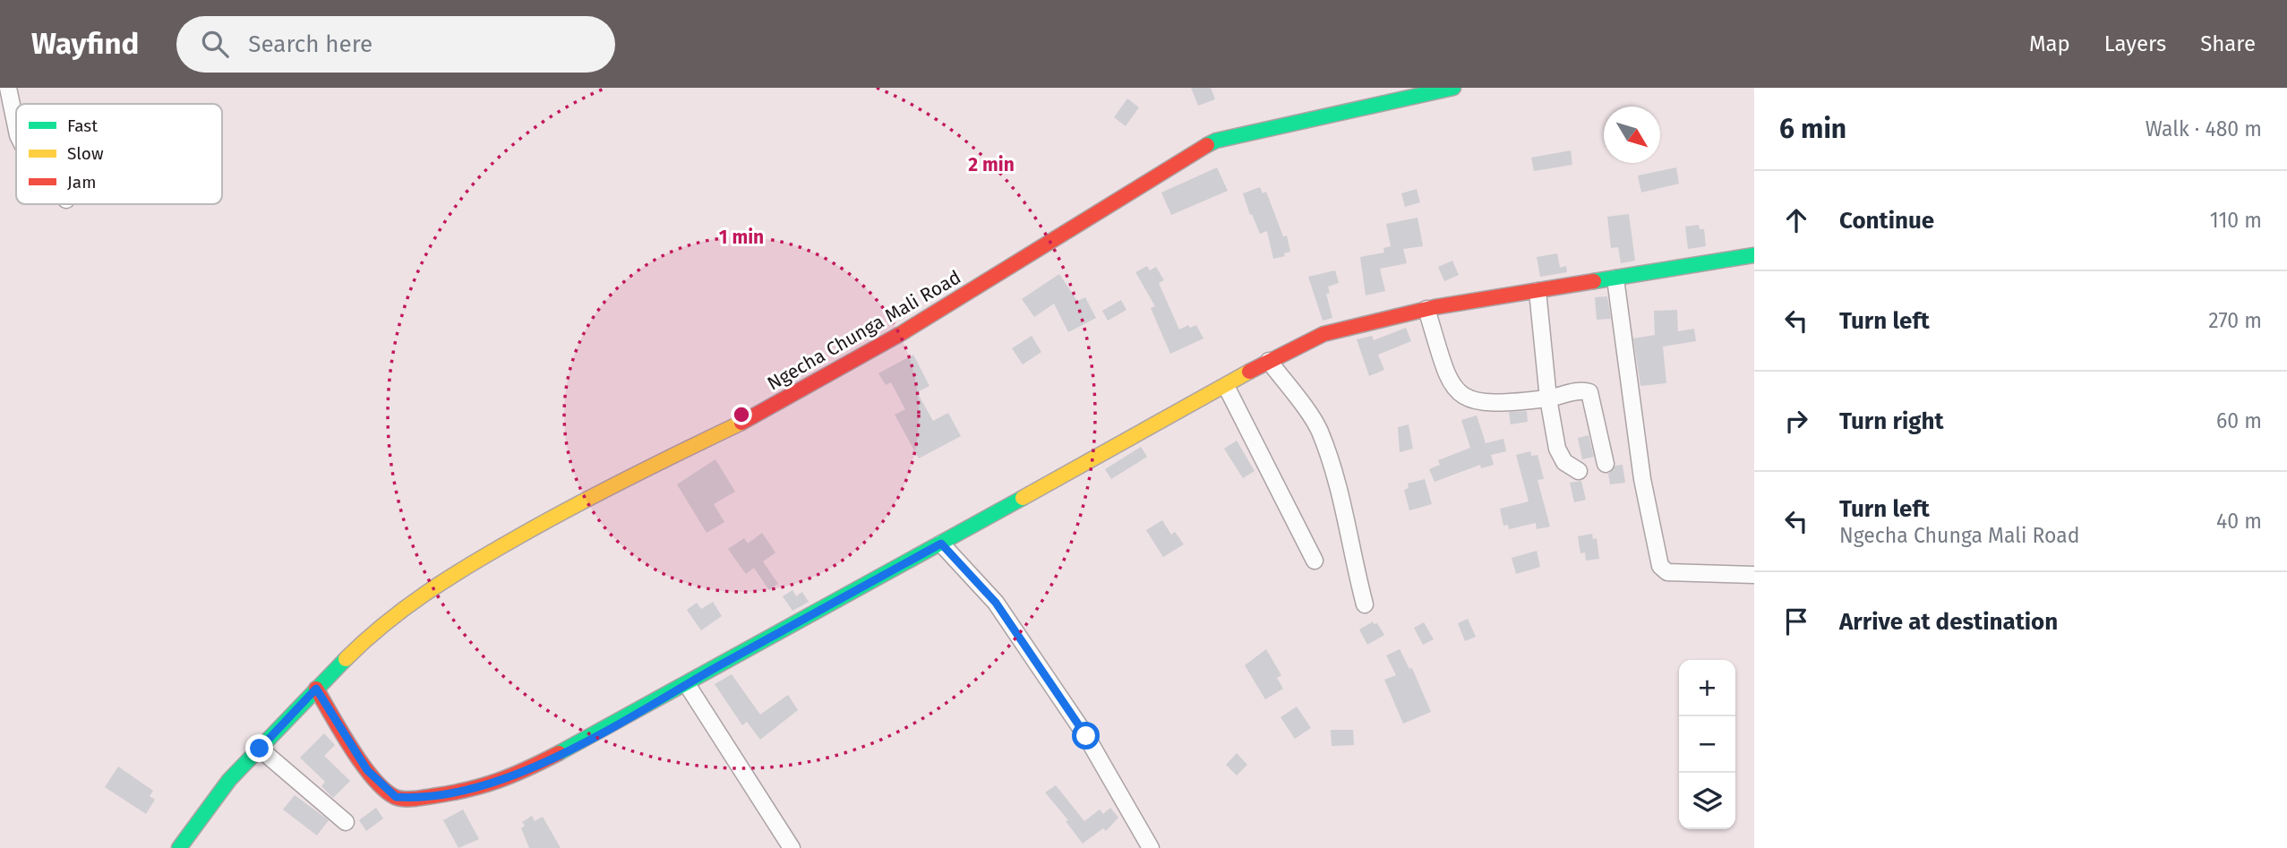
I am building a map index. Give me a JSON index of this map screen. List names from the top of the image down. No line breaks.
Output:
{"streets":{"street":["Ngecha Chunga Mali Road"]},"legend":["Fast","Slow","Jam"],"north":"bottom right","page":{"header":"Wayfind","search":"Search here","nav":["Map","Layers","Share"],"heading":["6 min","Walk · 480 m"],"list":[["Continue","110 m"],["Turn left","270 m"],["Turn right","60 m"],["Turn left","Ngecha Chunga Mali Road","40 m"],"Arrive at destination"],"map_buttons":["+","−"]},"rings":["2 min","1 min"]}
